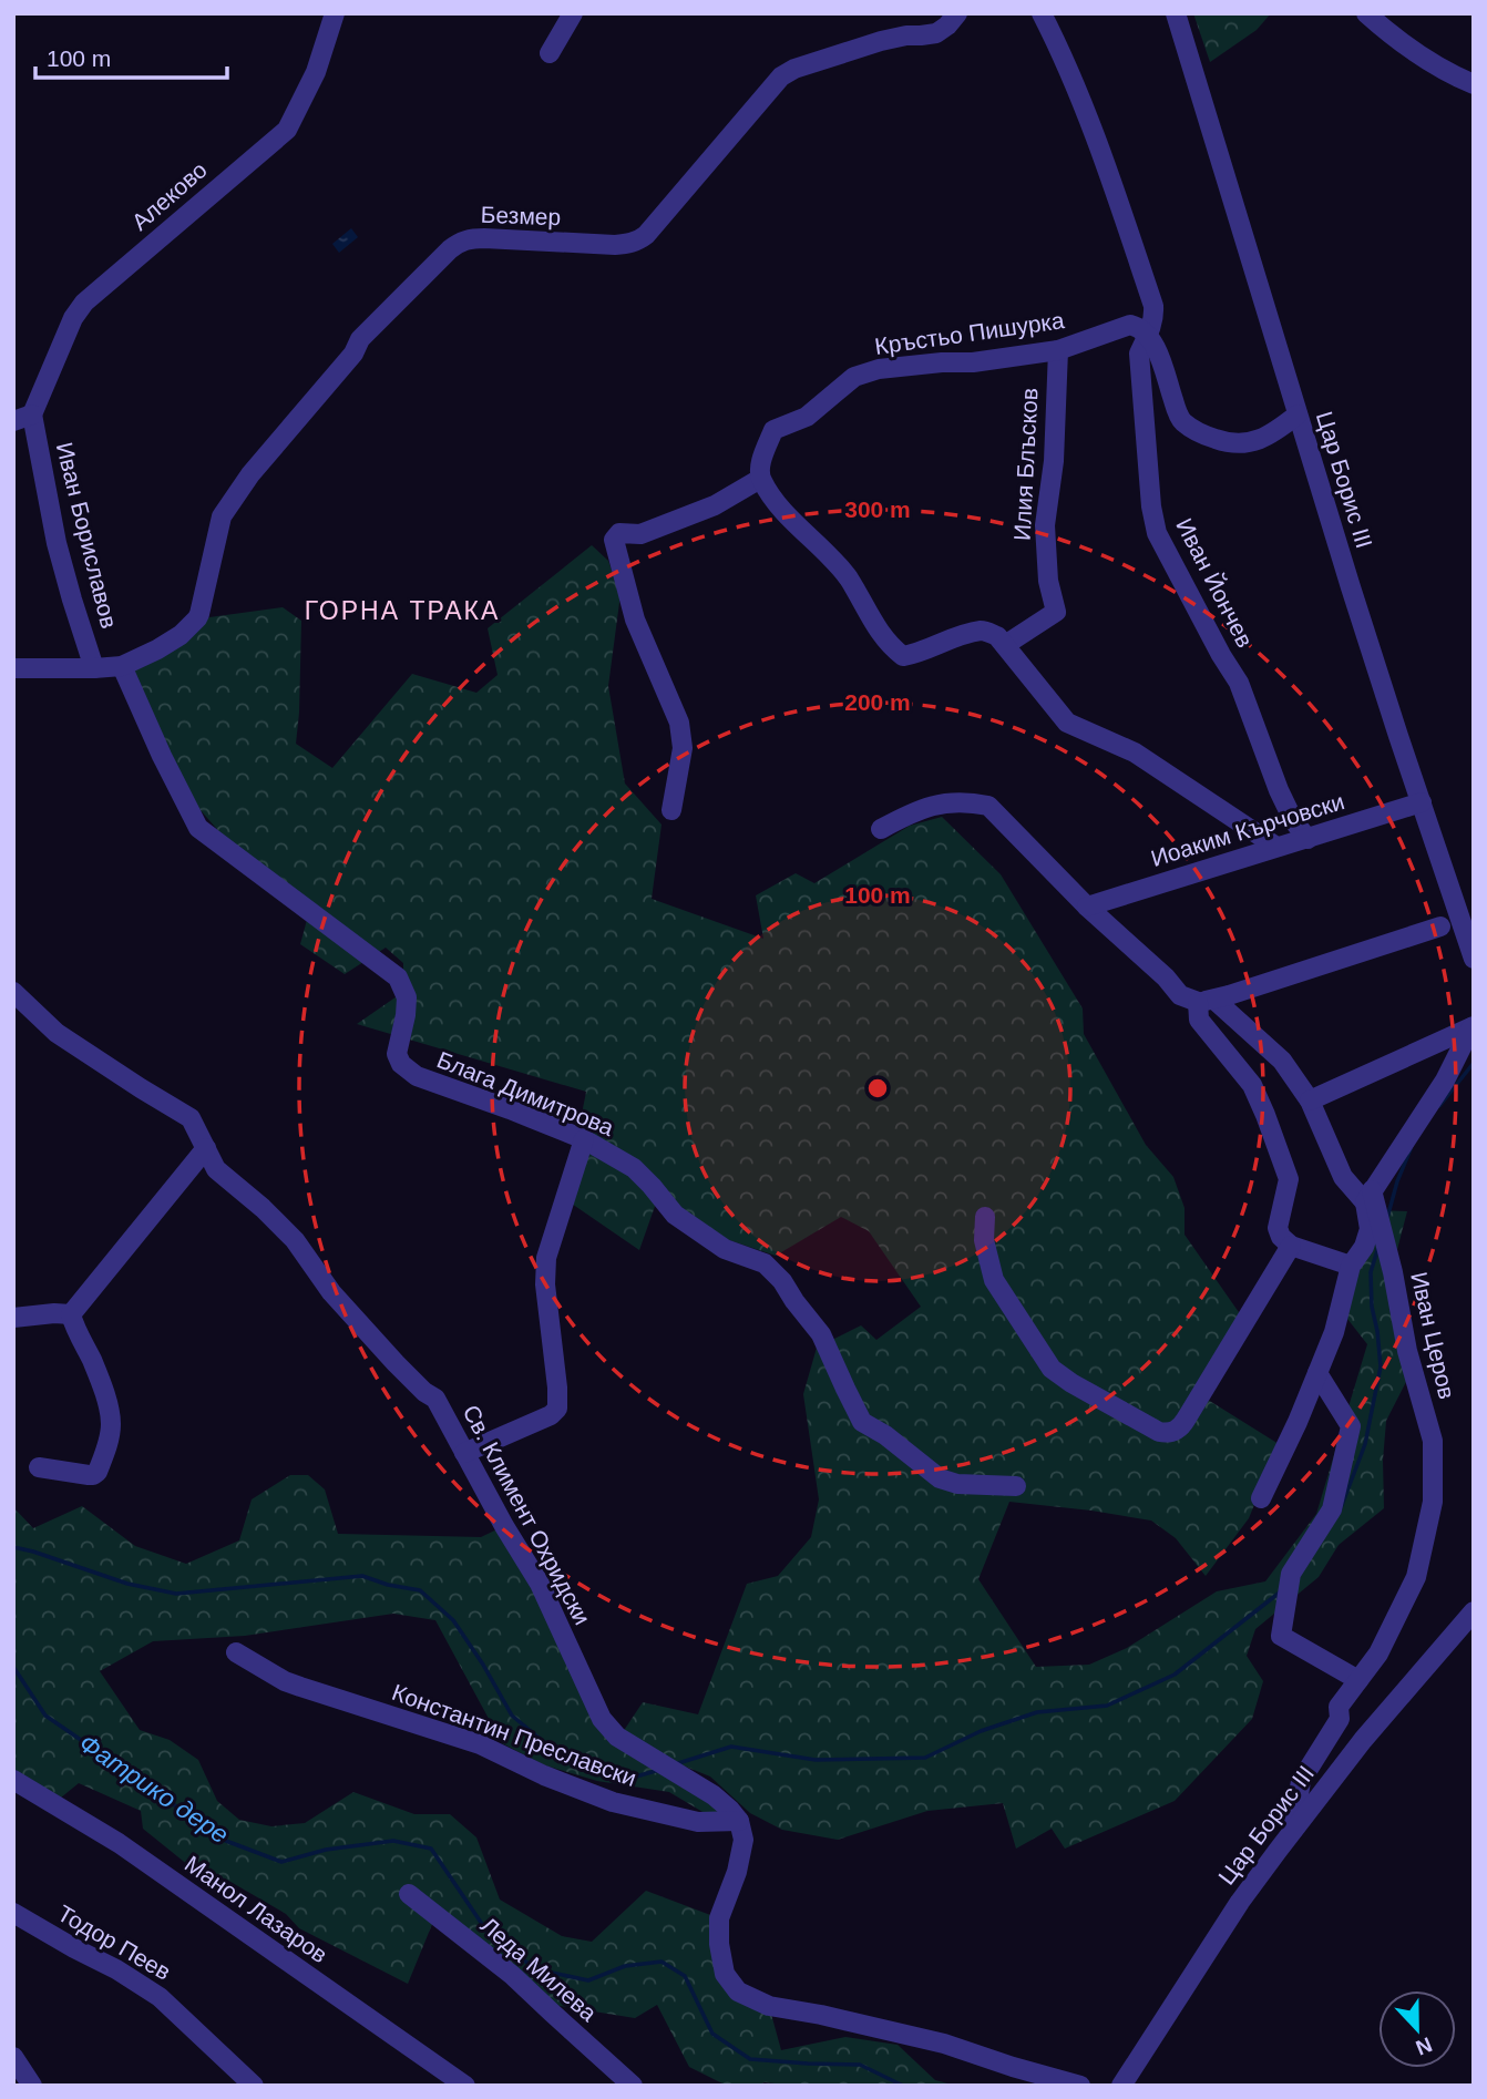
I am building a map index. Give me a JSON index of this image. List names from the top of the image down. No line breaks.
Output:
{"streets":{"street":["Алеково","Безмер","Кръстьо Пишурка","Илия Блъсков","Цар Борис III","Иван Бориславов","Иван Йончев","Иоаким Кърчовски","Блага Димитрова","Иван Церов","Св. Климент Охридски","Константин Преславски","Манол Лазаров","Тодор Пеев","Леда Милева"]},"crossings":[["Алеково","Иван Бориславов"],["Безмер","Блага Димитрова"],["Кръстьо Пишурка","Илия Блъсков"],["Кръстьо Пишурка","Иван Йончев"],["Цар Борис III","Иоаким Кърчовски"],["Цар Борис III","Иван Церов"],["Иван Йончев","Иоаким Кърчовски"],["Св. Климент Охридски","Константин Преславски"]],"districts":["ГОРНА ТРАКА"],"water":["Фатрико дере"],"scale_bar":"100 m","north":"bottom","rings":["300 m","200 m","100 m"]}
